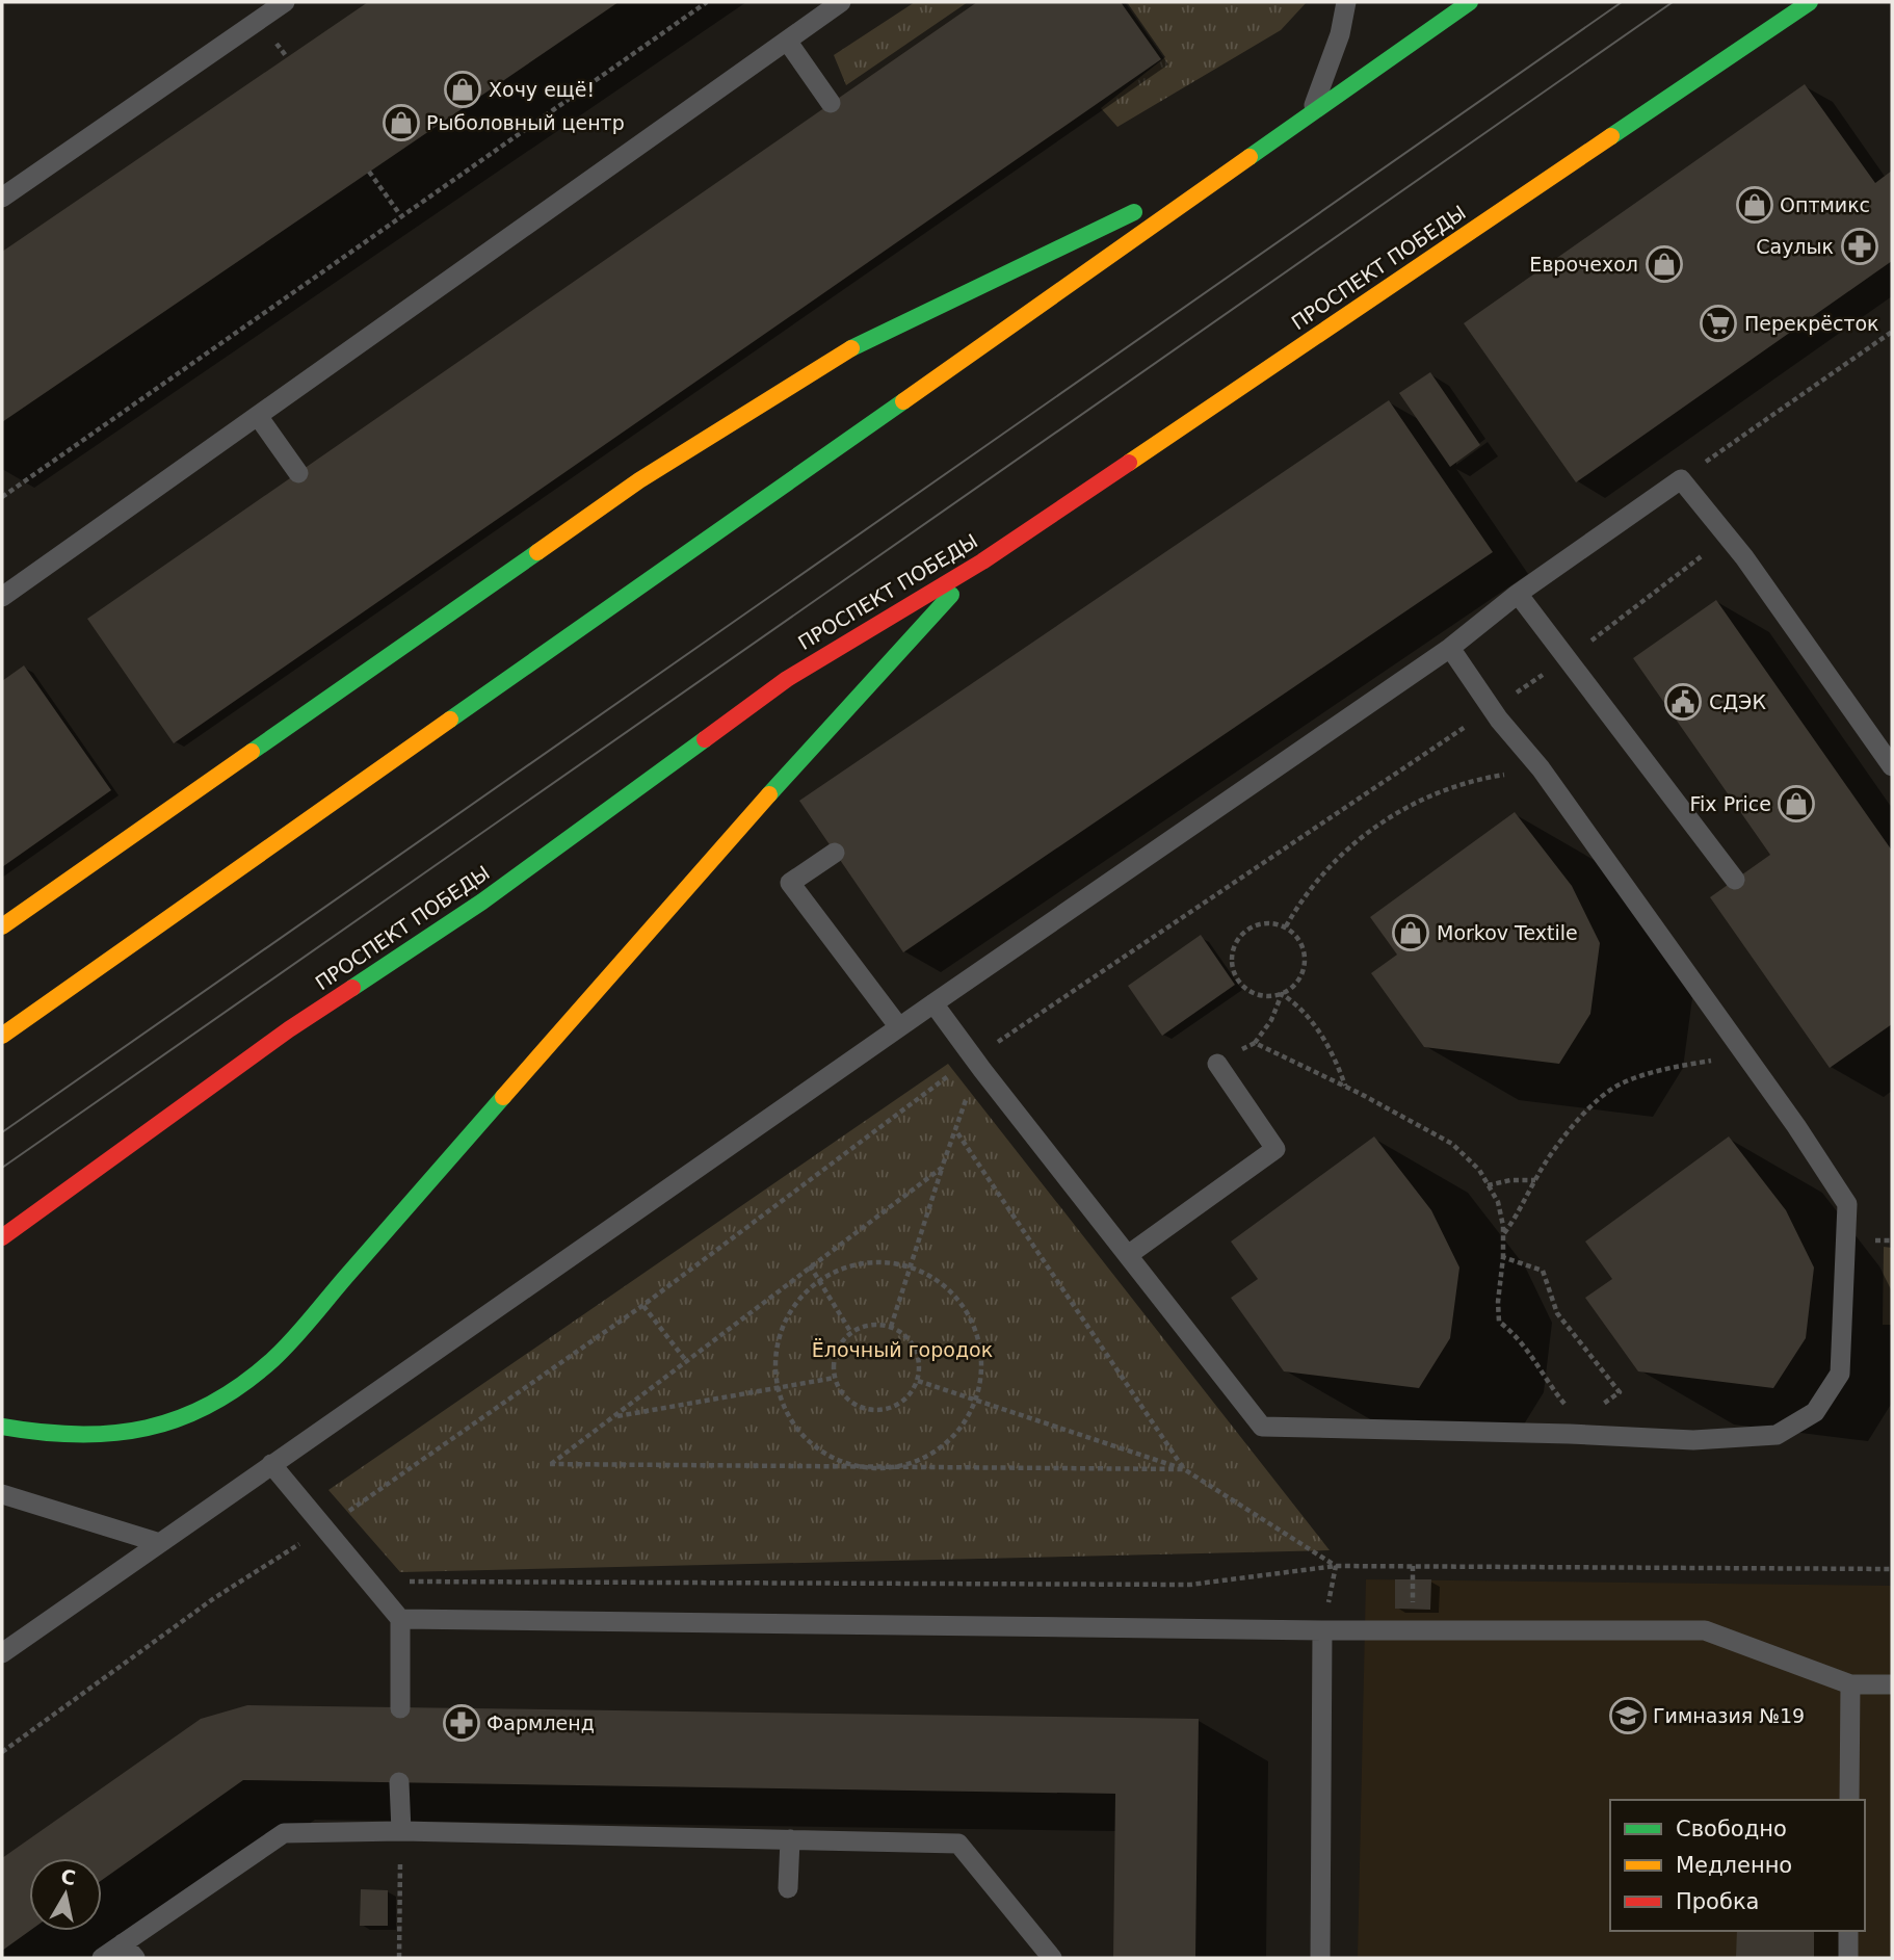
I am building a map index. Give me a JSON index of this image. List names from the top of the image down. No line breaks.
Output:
{"streets":{"main road":["ПРОСПЕКТ ПОБЕДЫ"]},"parks":["Ёлочный городок"],"places":{"shop":["Хочу ещё!","Рыболовный центр","Оптмикс","Еврочехол","Fix Price","Morkov Textile"],"pharmacy":["Саулык","Фармленд"],"supermarket":["Перекрёсток"],"public building":["СДЭК"],"school or university":["Гимназия №19"]},"legend":["Свободно","Медленно","Пробка"],"north":"top"}
